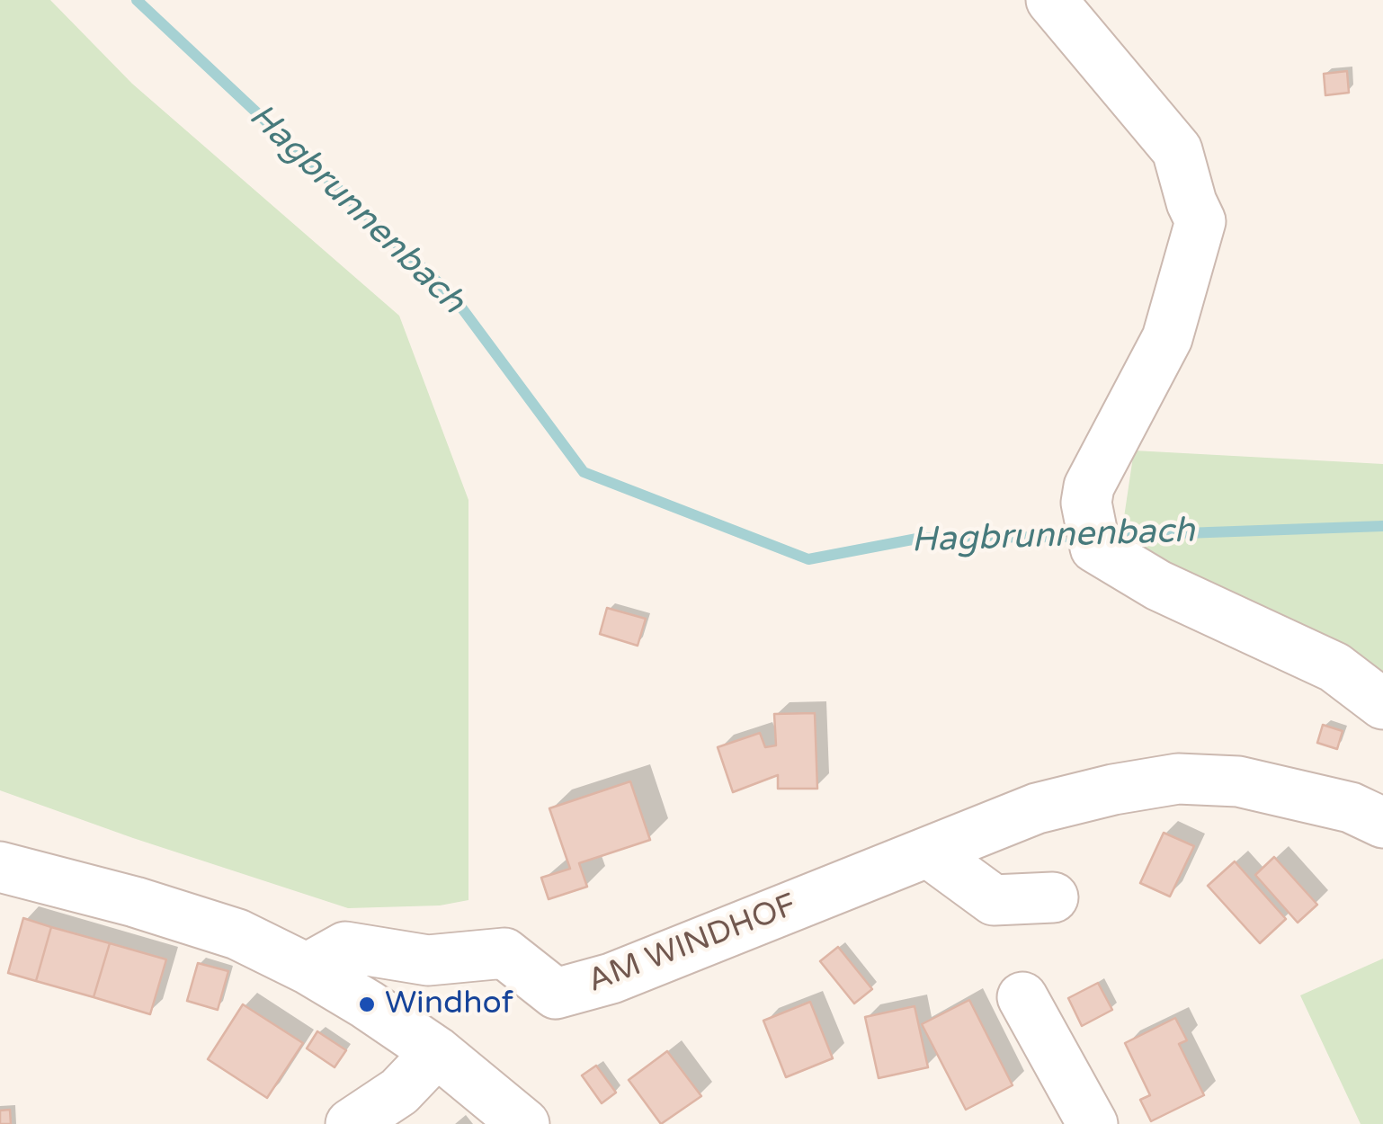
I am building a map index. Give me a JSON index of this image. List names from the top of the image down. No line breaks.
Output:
{"streets":{"street":["AM WINDHOF"]},"water":["Hagbrunnenbach"],"places":["Windhof"]}
